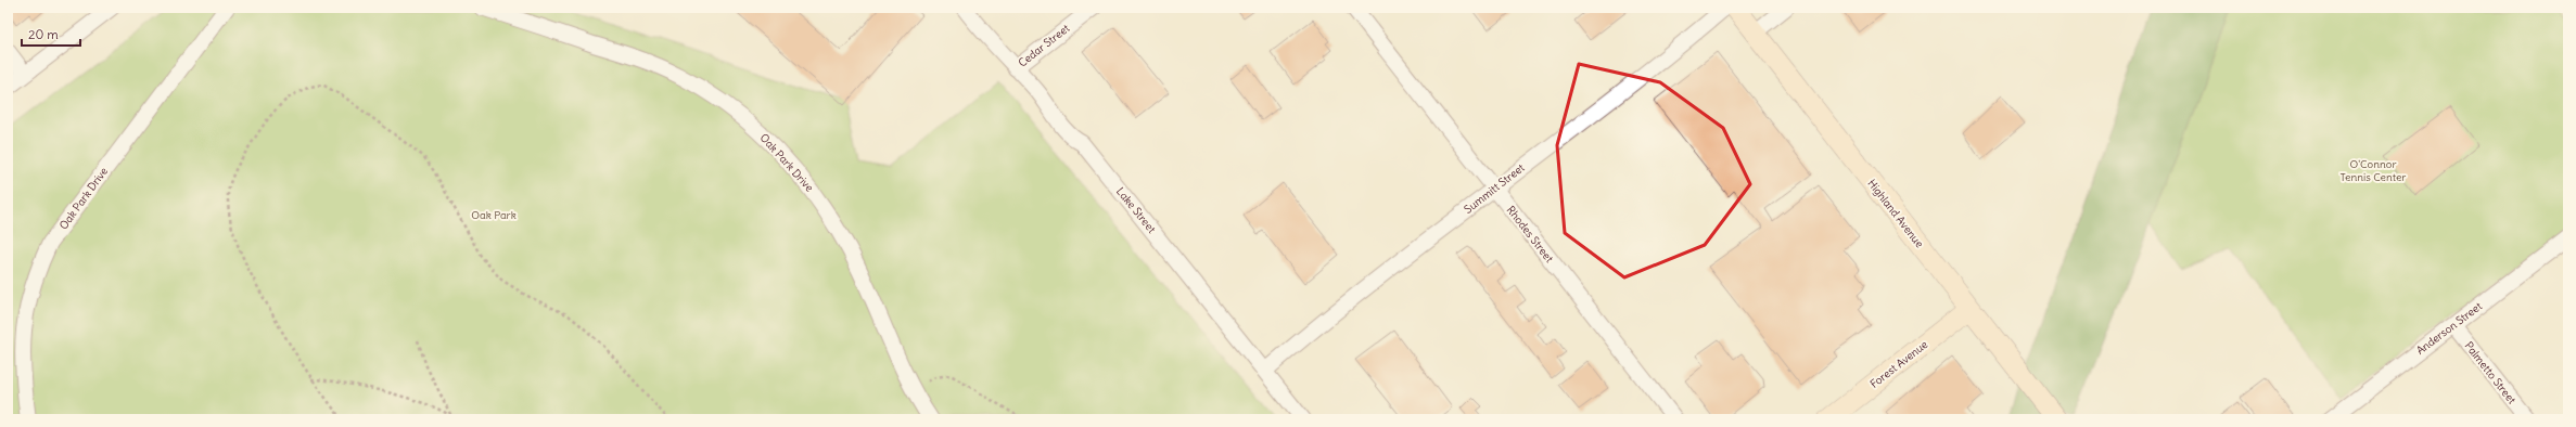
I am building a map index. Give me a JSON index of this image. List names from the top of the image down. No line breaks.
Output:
{"streets":{"main road":["Highland Avenue","Forest Avenue"],"street":["Cedar Street","Oak Park Drive","Summitt Street","Lake Street","Rhodes Street","Anderson Street","Palmetto Street"]},"crossings":[["Cedar Street","Lake Street"],["Summitt Street","Lake Street"],["Summitt Street","Rhodes Street"],["Highland Avenue","Forest Avenue"],["Anderson Street","Palmetto Street"]],"parks":["O'Connor Tennis Center","Oak Park"],"scale_bar":"20 m"}
